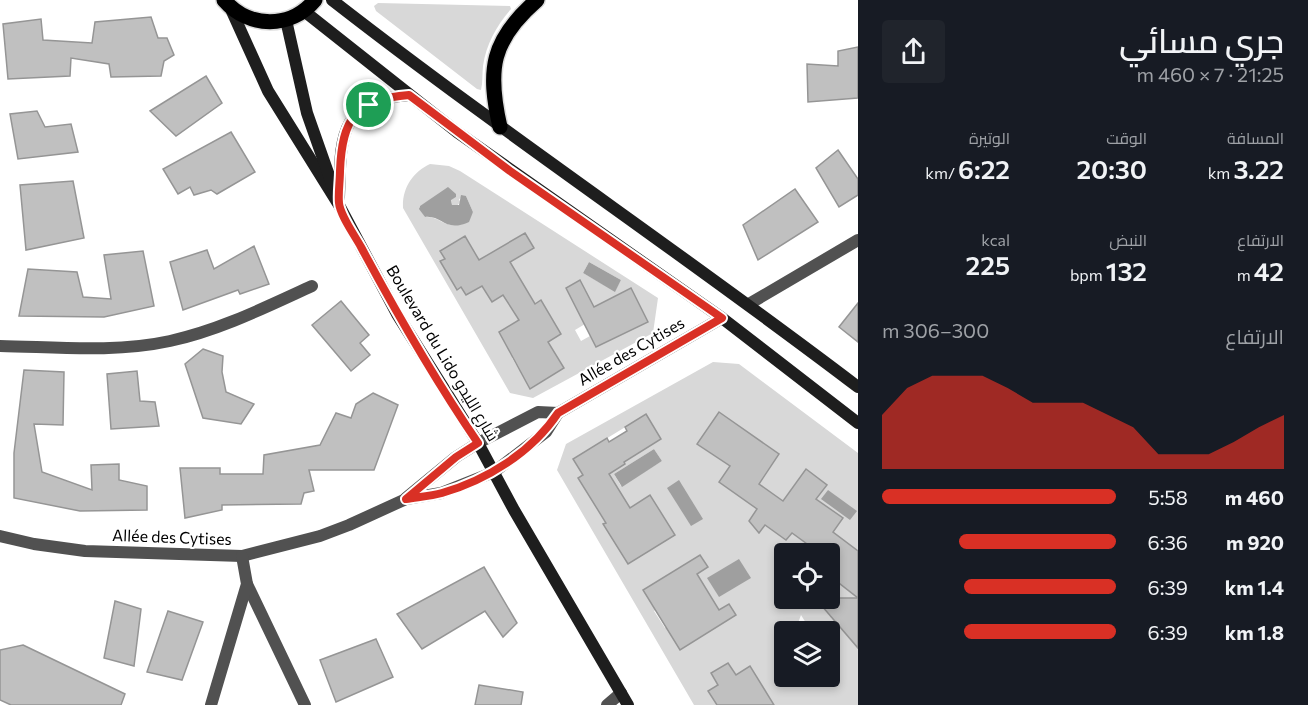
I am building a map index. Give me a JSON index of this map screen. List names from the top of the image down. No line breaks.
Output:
{"streets":{"main road":["Boulevard du Lido شارع الليدو"],"street":["Allée des Cytises"]},"crossings":[["Allée des Cytises","Boulevard du Lido شارع الليدو"]],"page":{"heading":["جري مسائي","21:25 · 7 × 460 m"],"stats":[["المسافة","3.22 km"],["الوقت","20:30"],["الوتيرة","6:22 /km"],["الارتفاع","42 m"],["النبض","132 bpm"],["kcal","225"]],"chart":["الارتفاع","300–306 m"],"list":[{"name":"460 m","note":"5:58"},{"name":"920 m","note":"6:36"},{"name":"1.4 km","note":"6:39"},{"name":"1.8 km","note":"6:39"}]}}
